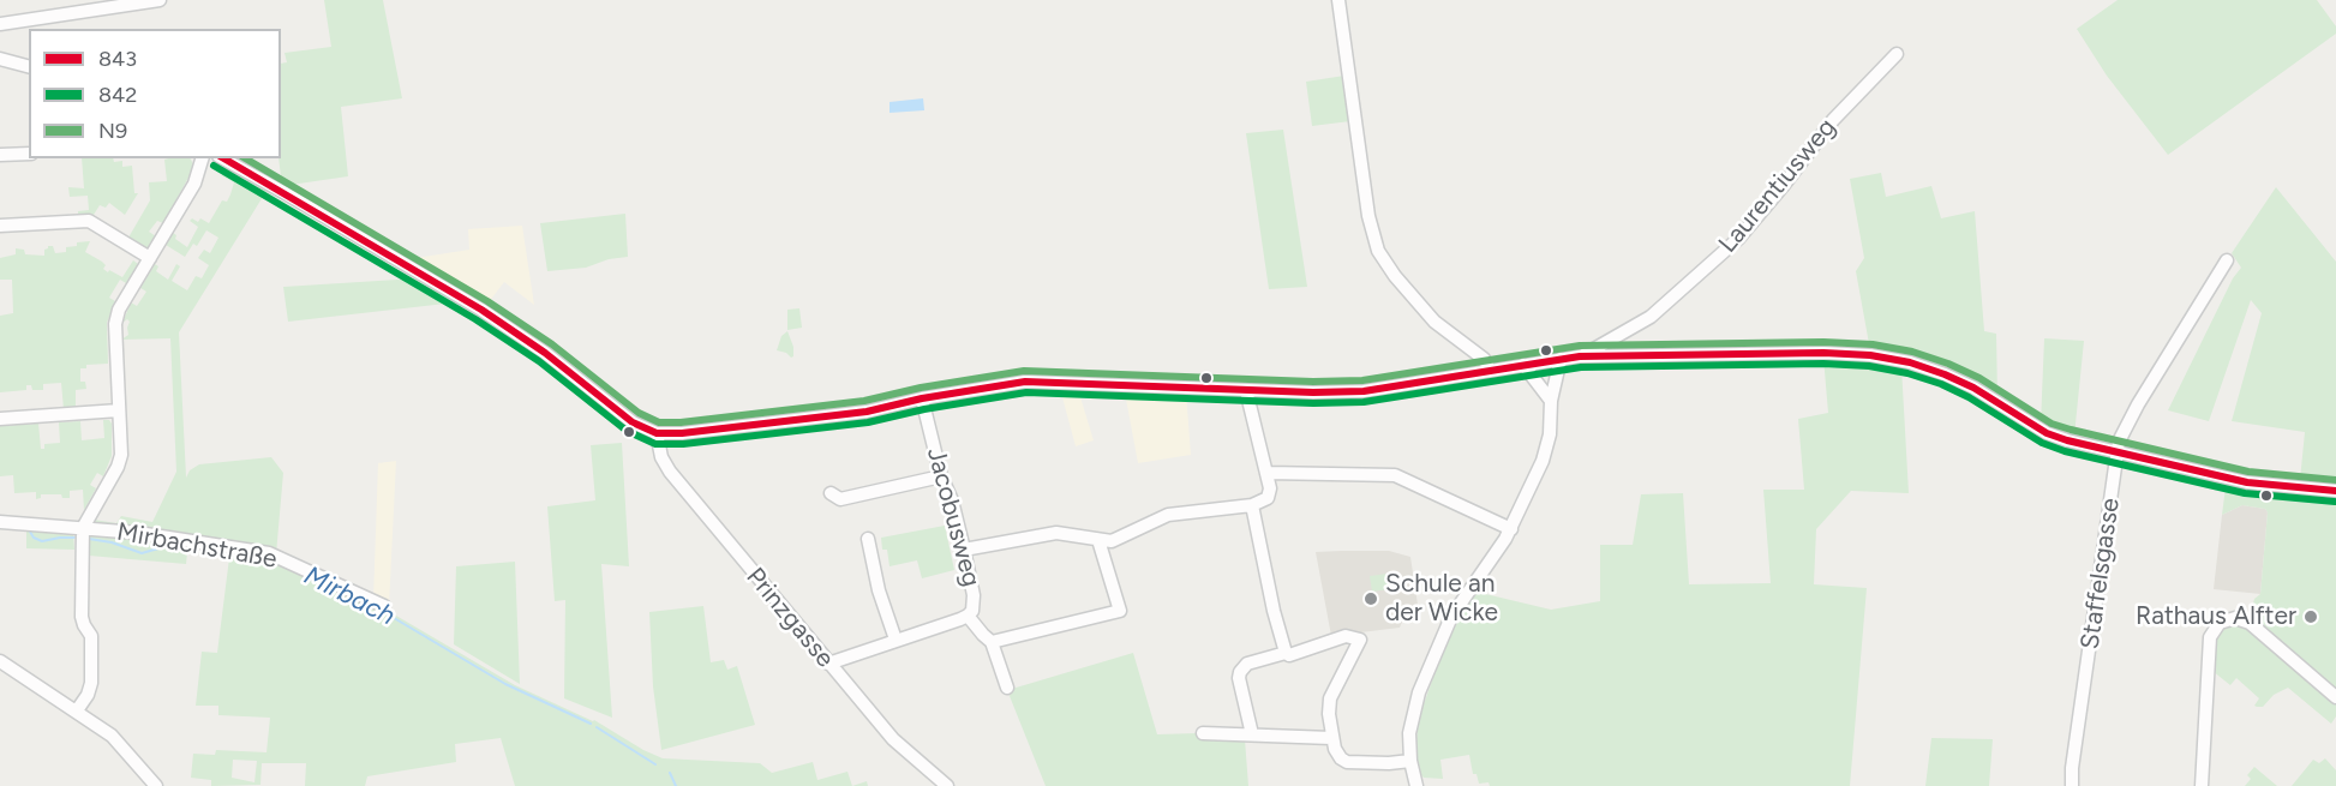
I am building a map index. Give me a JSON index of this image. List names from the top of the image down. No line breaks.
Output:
{"streets":{"street":["Laurentiusweg","Jacobusweg","Mirbachstraße","Staffelsgasse","Prinzgasse"]},"crossings":[["Jacobusweg","Prinzgasse"]],"water":["Mirbach"],"places":["Schule an der Wicke","Rathaus Alfter"],"lines":["transit line 843","transit line N9","transit line 842"],"legend":["843","842","N9"]}
